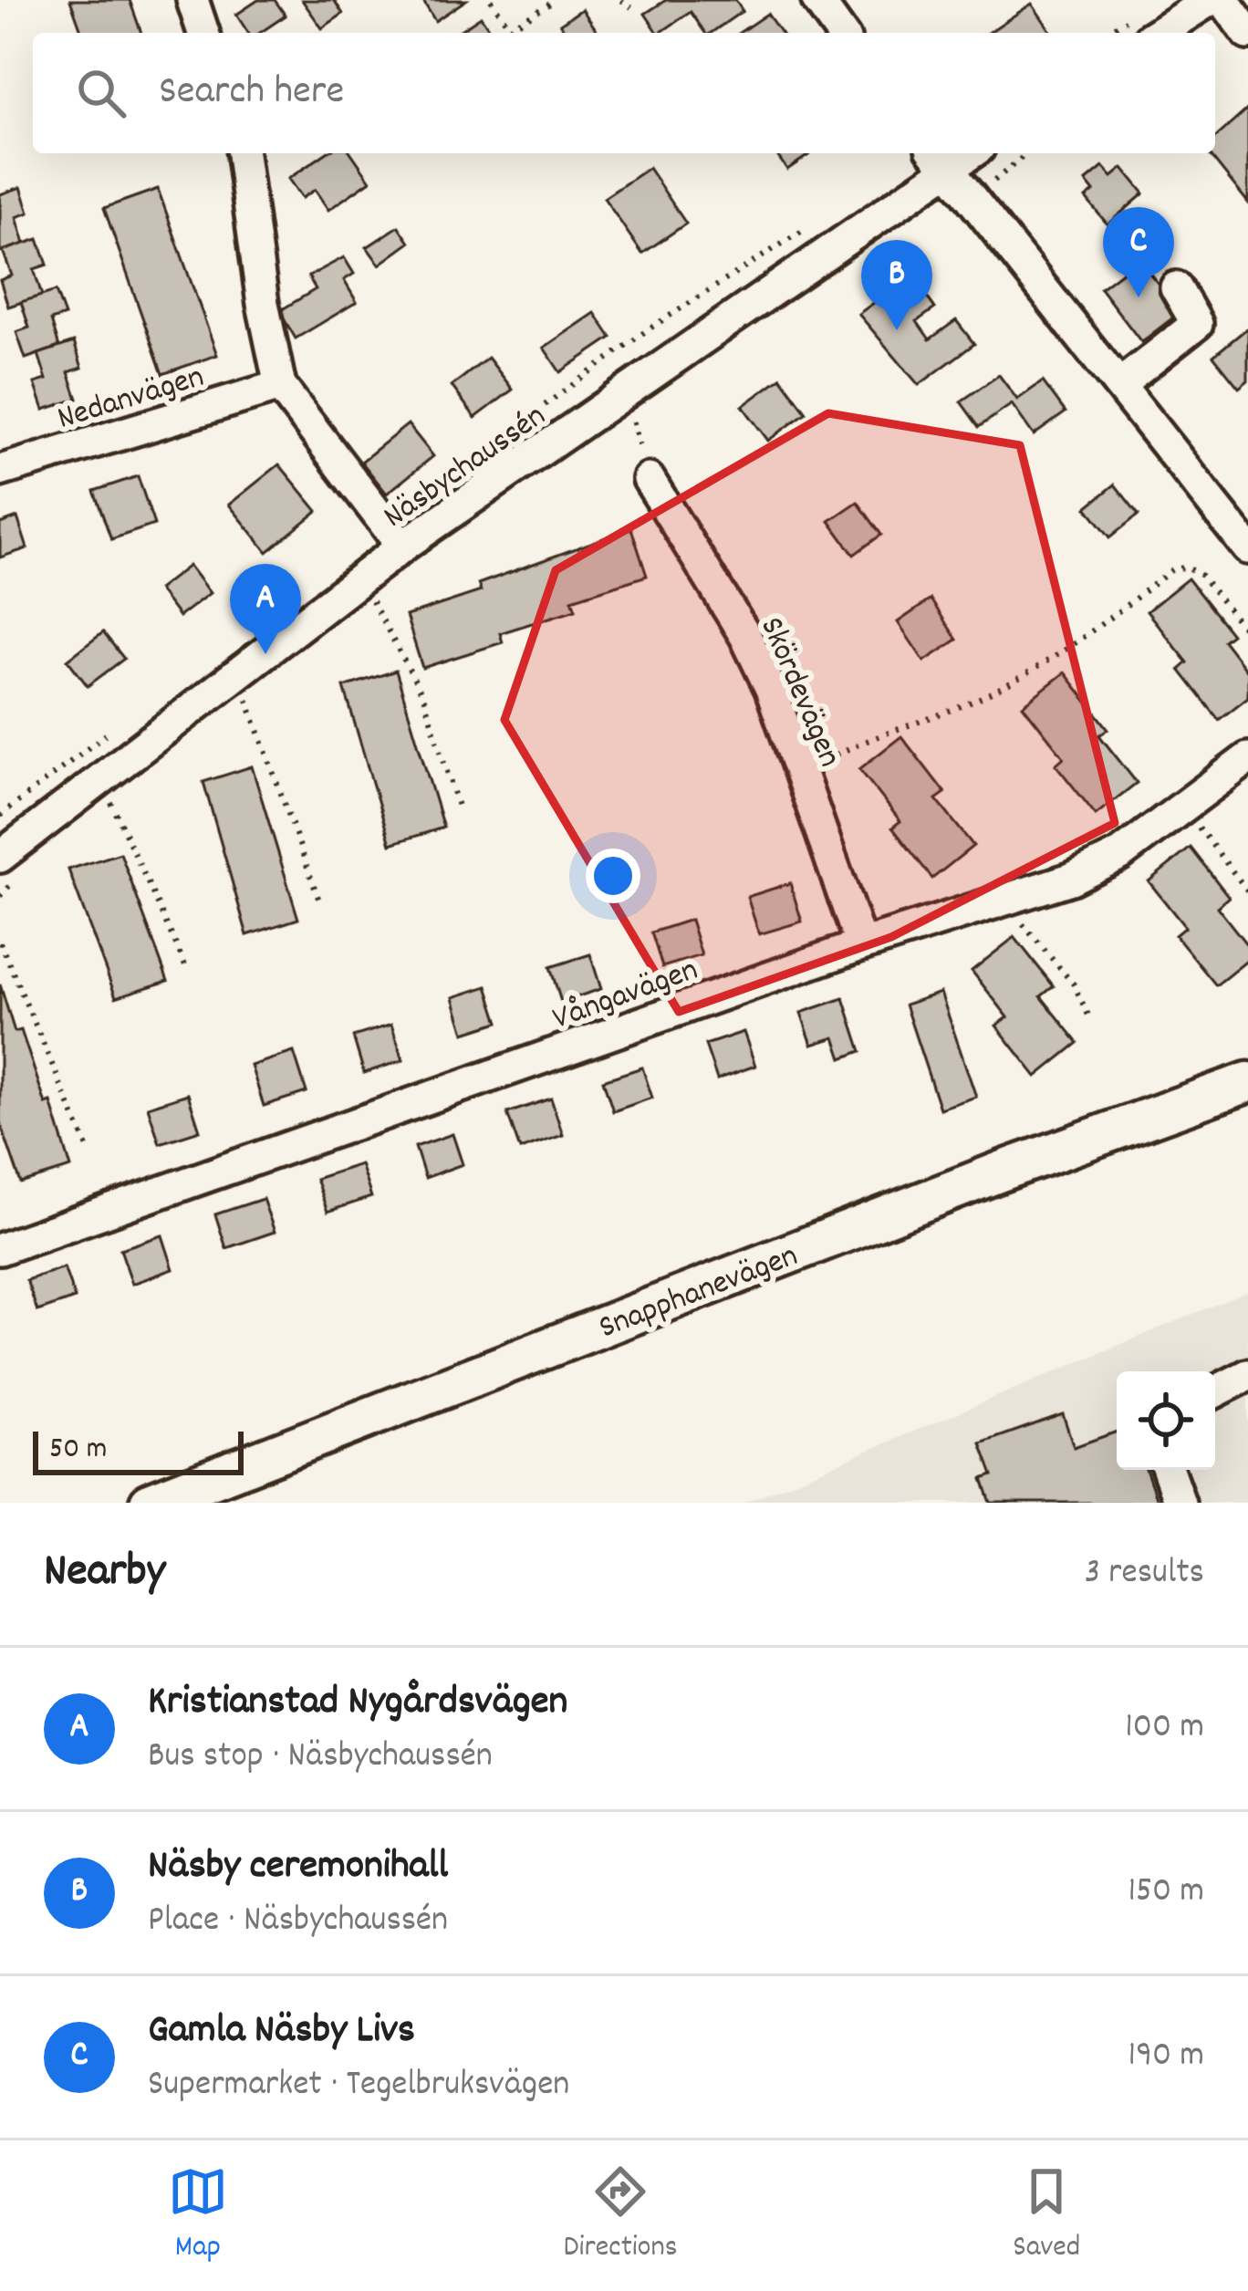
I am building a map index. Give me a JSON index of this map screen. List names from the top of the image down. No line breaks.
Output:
{"streets":{"main road":["Snapphanevägen"],"street":["Nedanvägen","Näsbychaussén","Skördevägen","Vångavägen"]},"crossings":[["Skördevägen","Vångavägen"]],"scale_bar":"50 m","page":{"search":"Search here","pins":["C","B","A"],"scale":"50 m","heading":["Nearby","3 results"],"list":[{"mark":"A","name":"Kristianstad Nygårdsvägen","note":"Bus stop · Näsbychaussén","value":"100 m"},{"mark":"B","name":"Näsby ceremonihall","note":"Place · Näsbychaussén","value":"150 m"},{"mark":"C","name":"Gamla Näsby Livs","note":"Supermarket · Tegelbruksvägen","value":"190 m"}],"nav":["Map","Directions","Saved"]}}
